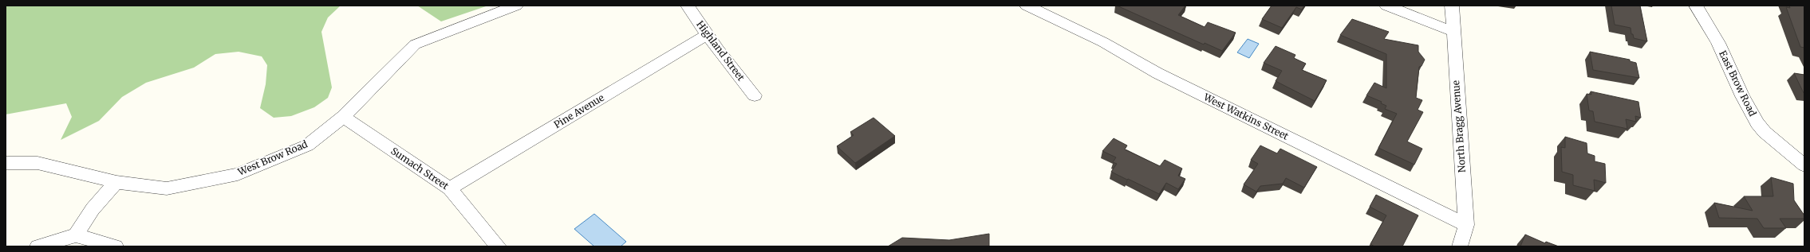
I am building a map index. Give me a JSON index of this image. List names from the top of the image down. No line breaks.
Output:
{"streets":{"street":["Highland Street","East Brow Road","Pine Avenue","West Watkins Street","North Bragg Avenue","West Brow Road","Sumach Street"]},"crossings":[["Highland Street","Pine Avenue"],["Pine Avenue","Sumach Street"],["West Watkins Street","North Bragg Avenue"],["West Brow Road","Sumach Street"]]}
